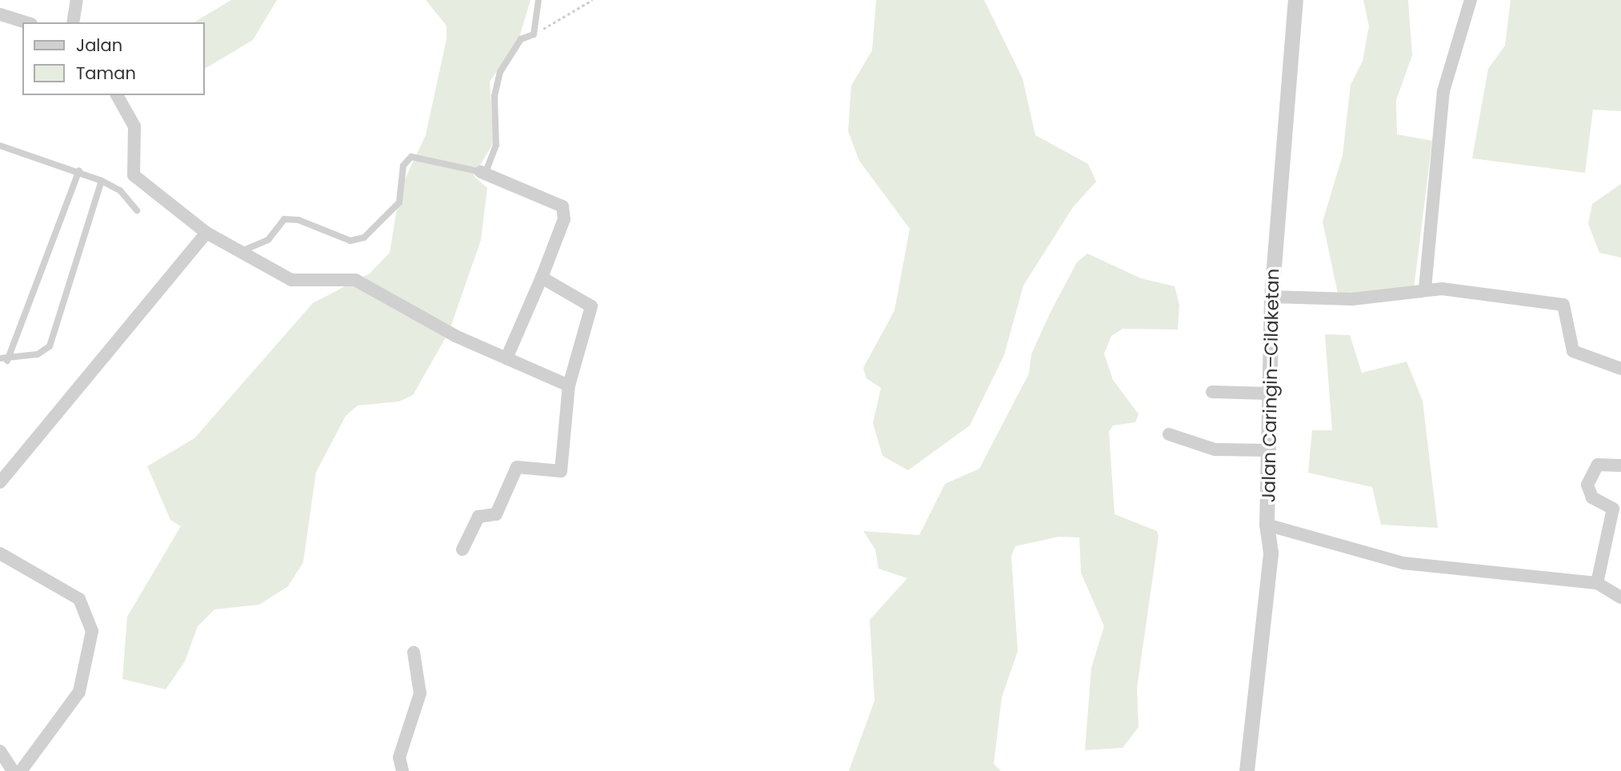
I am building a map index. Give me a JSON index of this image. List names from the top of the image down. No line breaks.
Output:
{"streets":{"street":["Jalan Caringin–Cilaketan"]},"legend":["Jalan","Taman"]}
